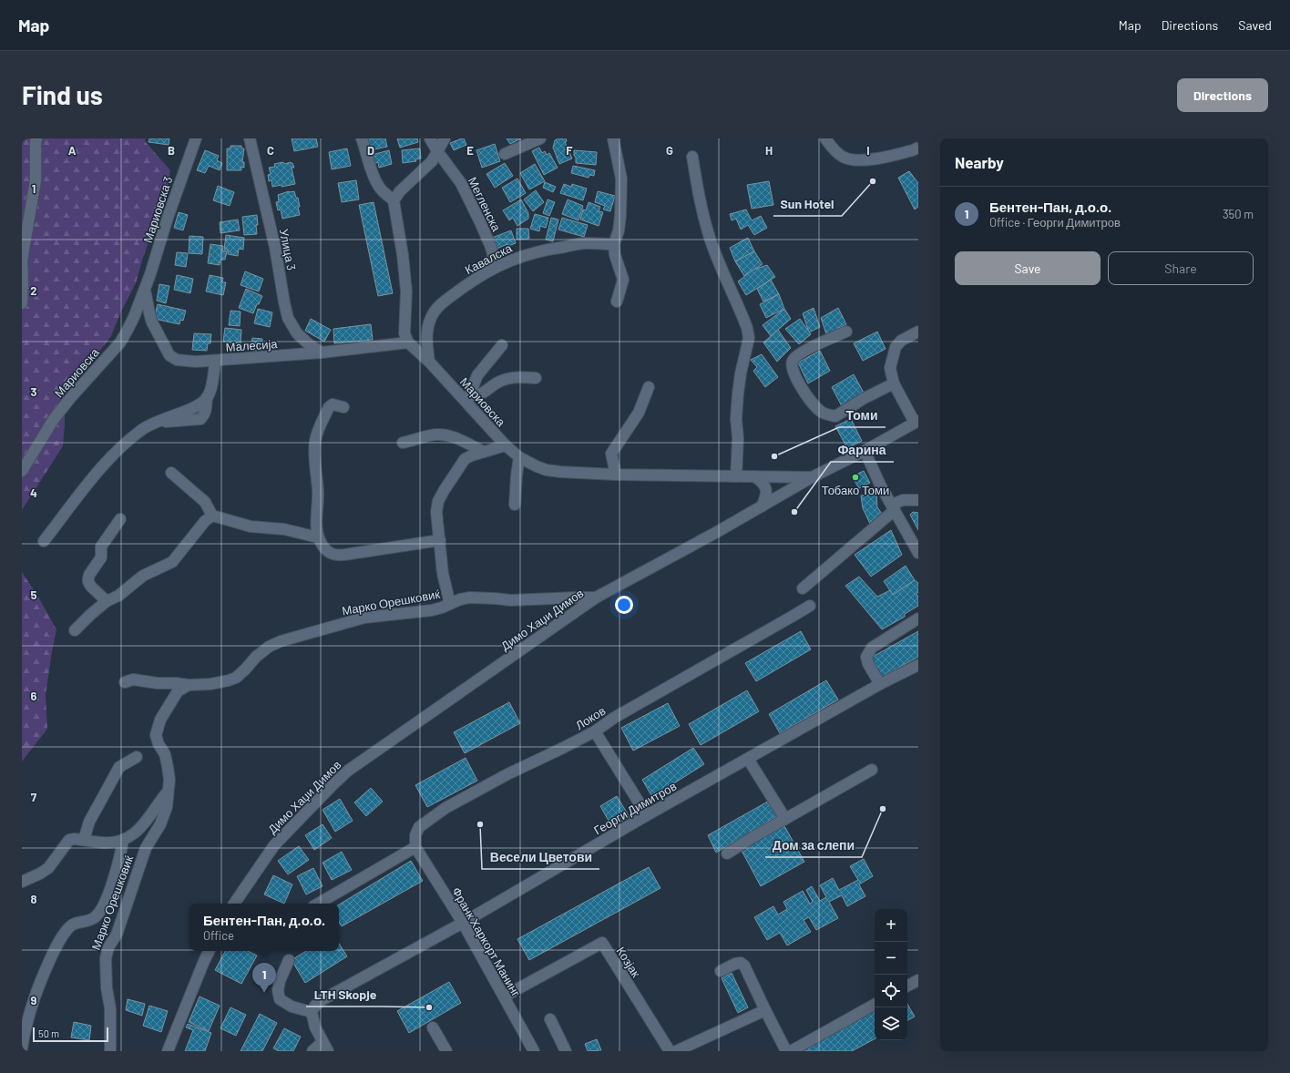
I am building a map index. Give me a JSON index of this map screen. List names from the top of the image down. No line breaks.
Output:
{"streets":{"street":["Мегленска","Мариовска 3","Улица 3","Кавалска","Малесија","Мариовска","Марко Орешковиќ","Димо Хаџи Димов","Локов","Георги Димитров","Франк Харкорт Манинг","Козјак"]},"crossings":[["Мегленска","Кавалска"],["Мариовска 3","Малесија"],["Мариовска 3","Мариовска"],["Улица 3","Малесија"],["Кавалска","Мариовска"],["Малесија","Мариовска"],["Мариовска","Марко Орешковиќ"],["Мариовска","Димо Хаџи Димов"],["Марко Орешковиќ","Димо Хаџи Димов"],["Локов","Франк Харкорт Манинг"],["Георги Димитров","Франк Харкорт Манинг"],["Франк Харкорт Манинг","Козјак"]],"places":["Sun Hotel","Томи","Тобако Томи","Фарина","Дом за слепи","Весели Цветови","LTH Skopje"],"scale_bar":"50 m","page":{"header":"Map","nav":["Map","Directions","Saved"],"buttons":["Directions",["Save","Share"]],"title":"Find us","heading":"Nearby","list":[{"mark":"1","name":"Бентен-Пан, д.о.о.","note":"Office · Георги Димитров","value":"350 m"}],"popup":["Бентен-Пан, д.о.о.","Office"],"map_buttons":["+","−"],"pins":"1","scale":"50 m"},"grid":{"columns":["A","B","C","D","E","F","G","H","I"],"rows":["1","2","3","4","5","6","7","8","9"]}}
